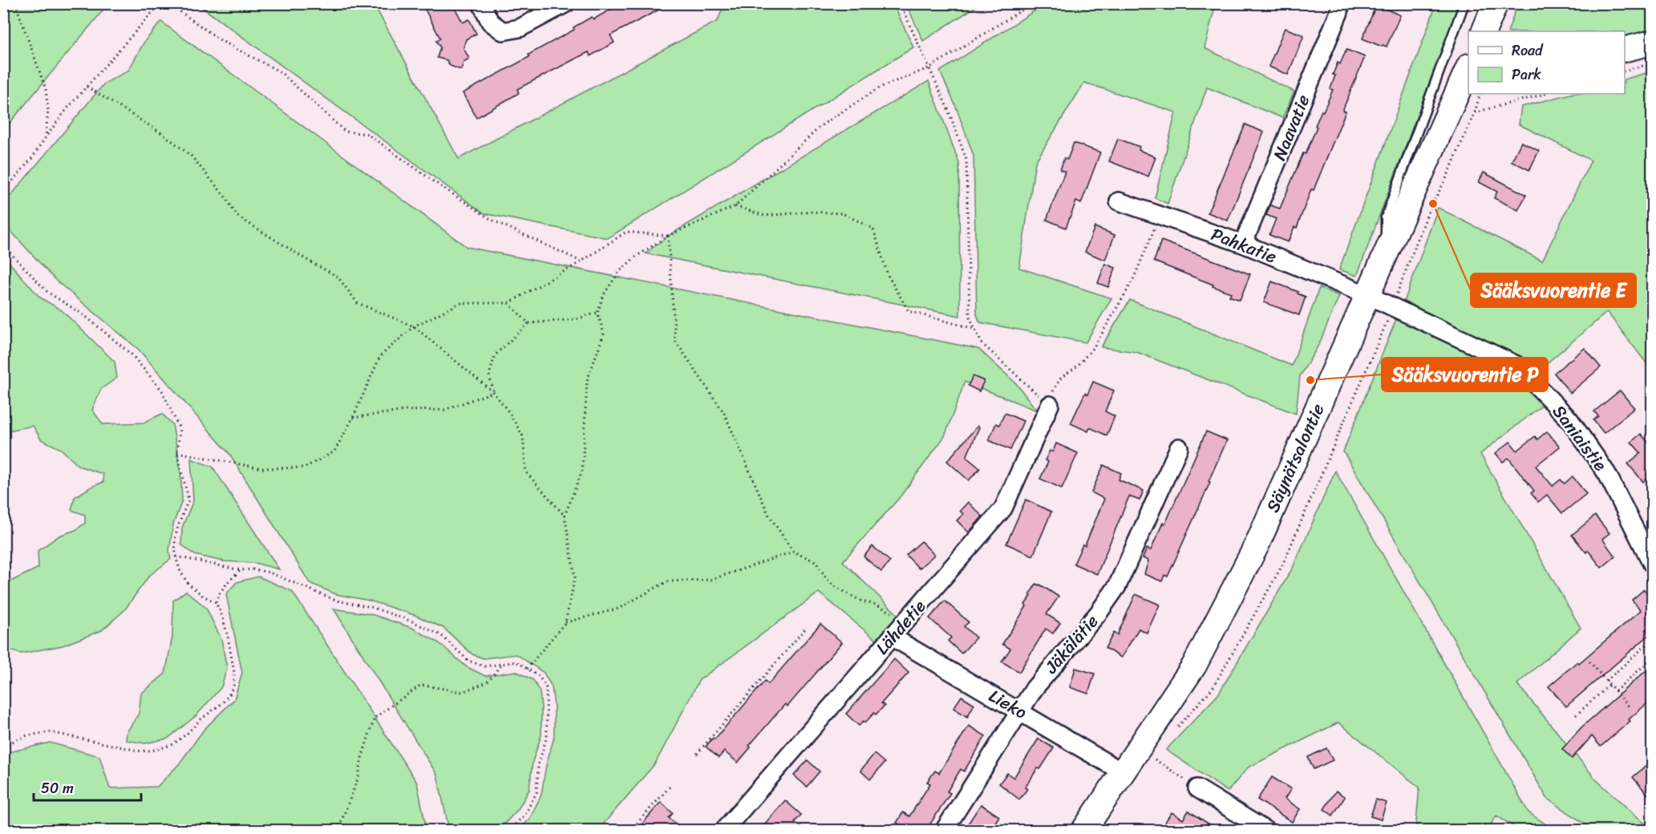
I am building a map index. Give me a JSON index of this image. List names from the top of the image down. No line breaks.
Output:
{"streets":{"main road":["Säynätsalontie"],"street":["Naavatie","Pahkatie","Saniaistie","Lähdetie","Jäkälätie","Lieko"]},"crossings":[["Naavatie","Pahkatie"],["Pahkatie","Saniaistie"],["Pahkatie","Säynätsalontie"],["Saniaistie","Säynätsalontie"],["Säynätsalontie","Lieko"],["Lähdetie","Lieko"],["Jäkälätie","Lieko"]],"places":["Sääksvuorentie E","Sääksvuorentie P"],"legend":["Road","Park"],"scale_bar":"50 m"}
